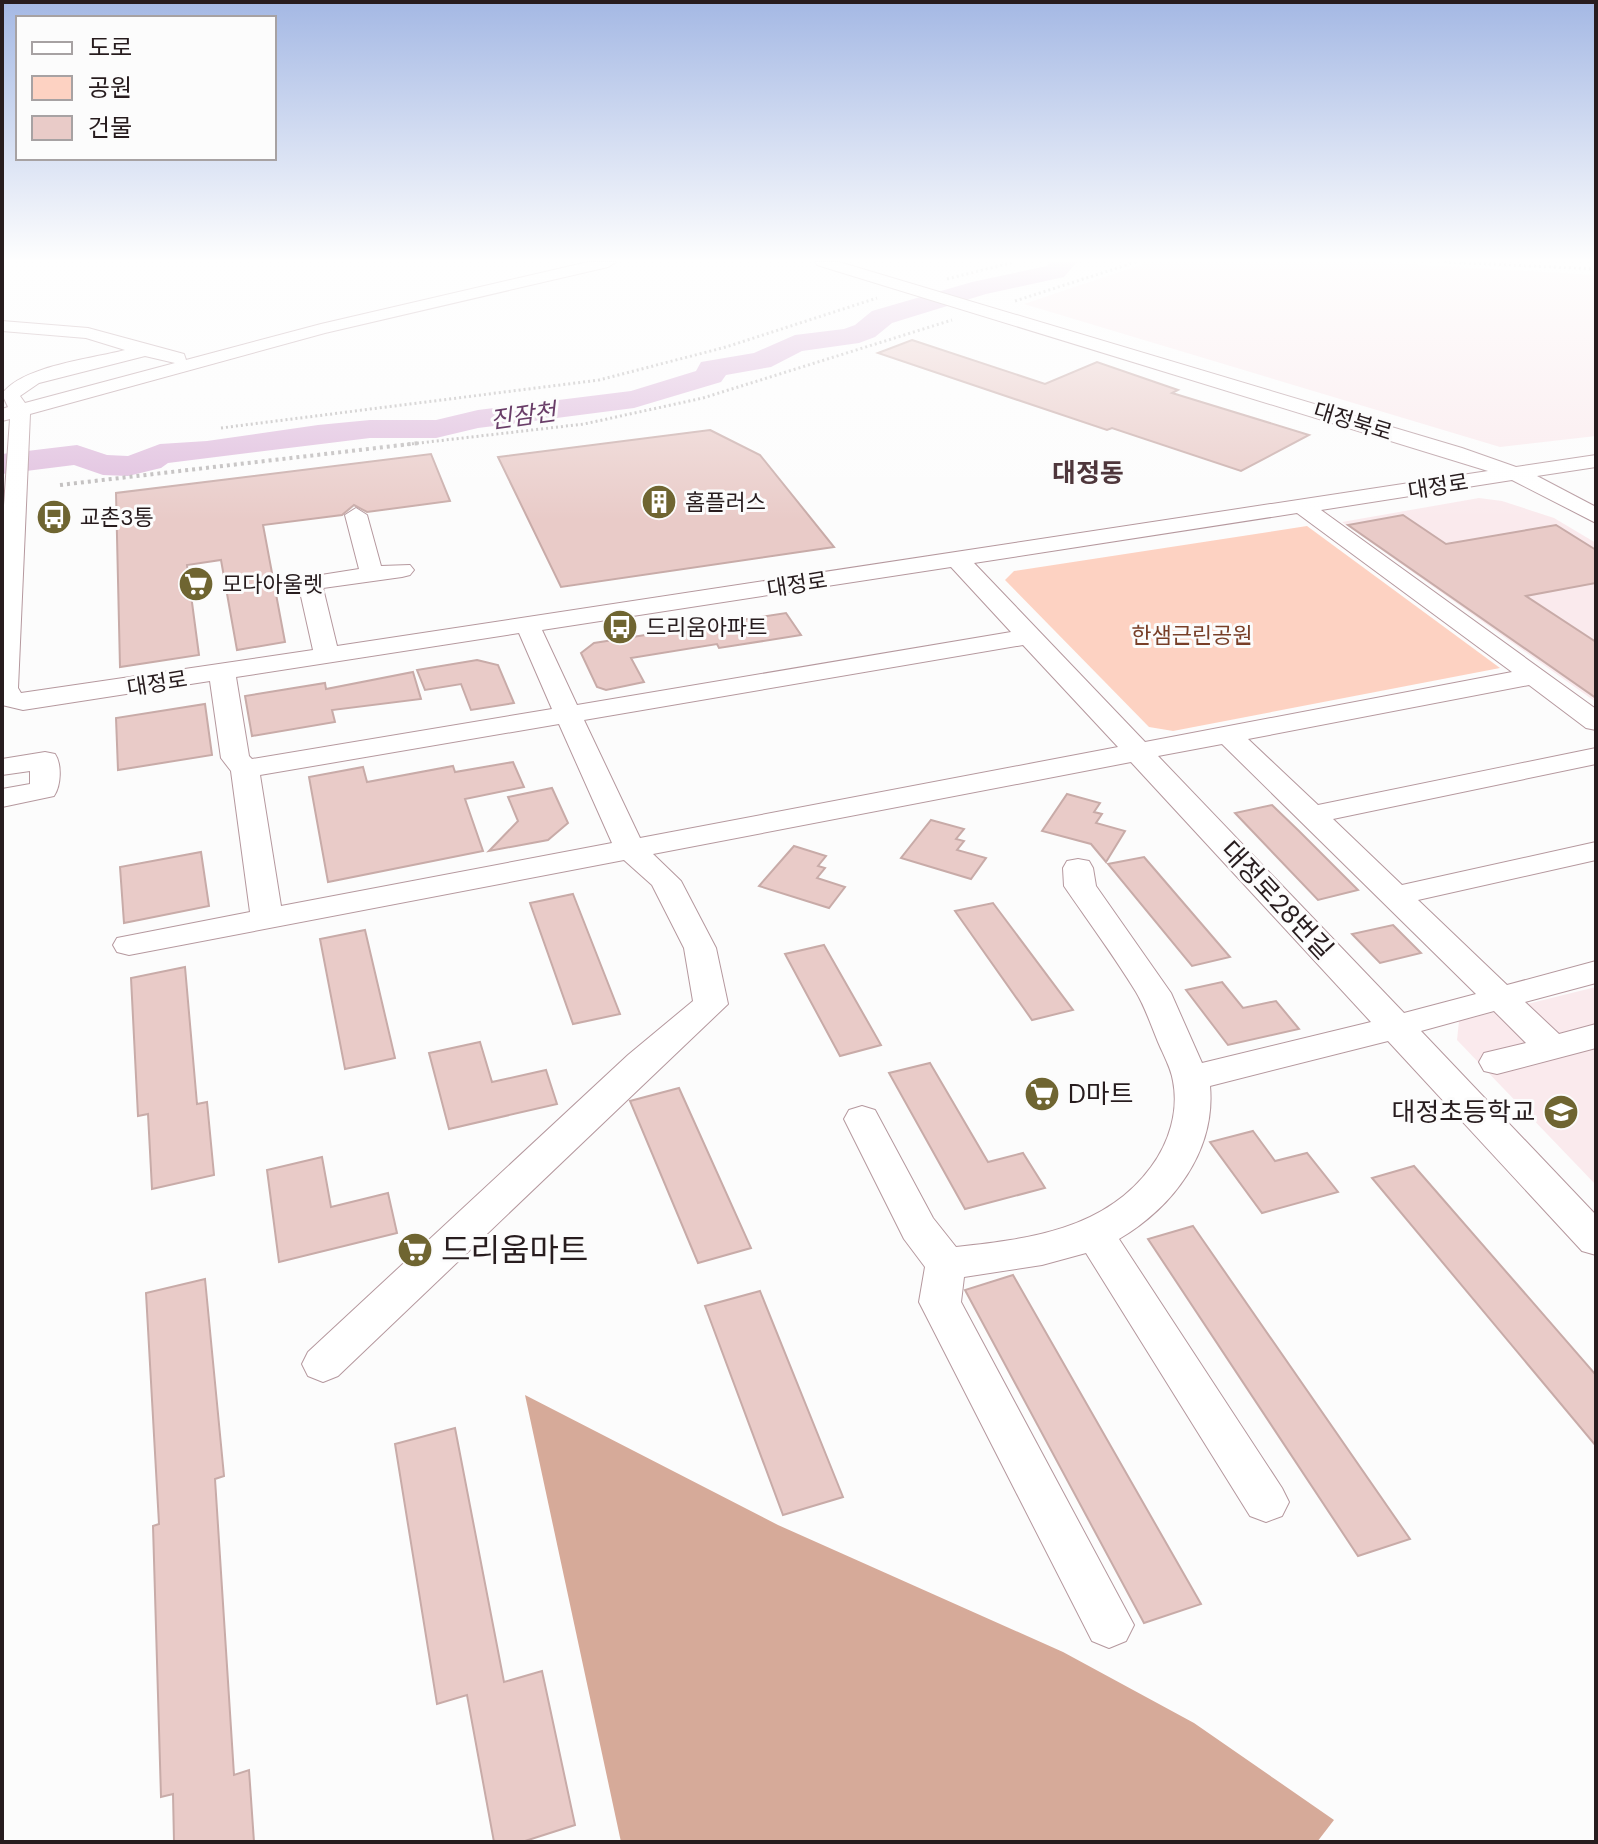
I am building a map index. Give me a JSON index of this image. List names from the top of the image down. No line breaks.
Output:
{"streets":{"street":["대정북로","대정로","대정로28번길"]},"crossings":[["대정북로","대정로"],["대정로","대정로28번길"]],"districts":["대정동"],"water":["진잠천"],"parks":["한샘근린공원"],"places":{"building":["홈플러스"],"bus stop":["교촌3통","드리움아파트"],"supermarket":["모다아울렛","D마트","드리움마트"],"school or university":["대정초등학교"]},"legend":["도로","공원","건물"]}
